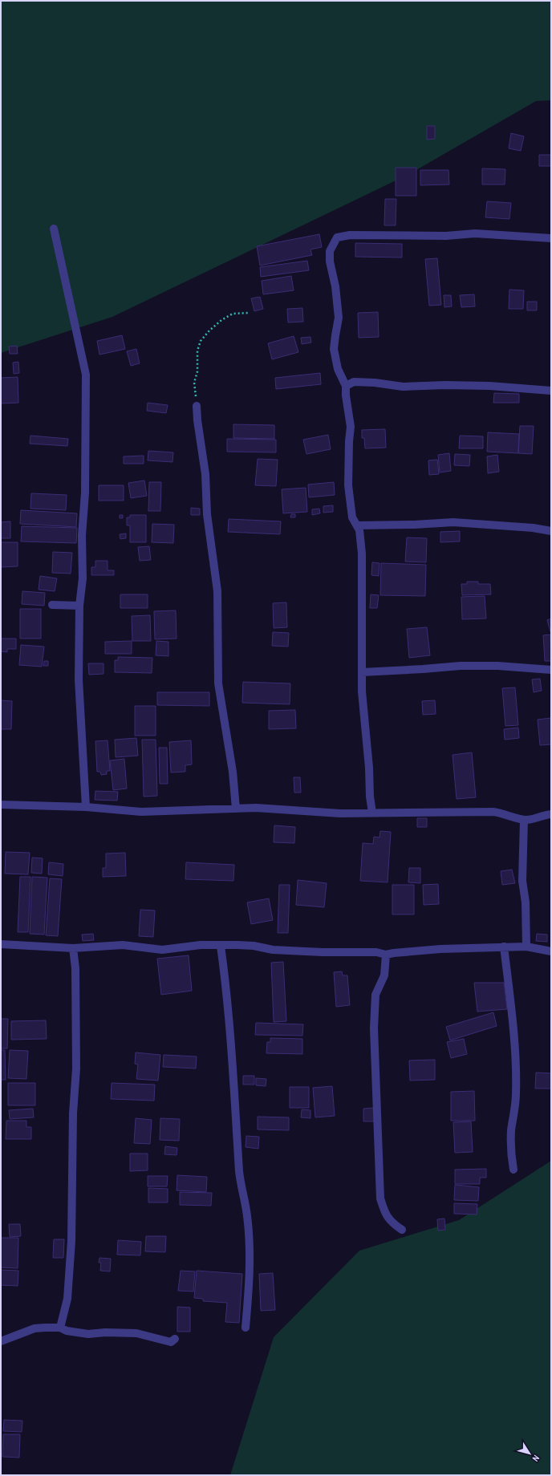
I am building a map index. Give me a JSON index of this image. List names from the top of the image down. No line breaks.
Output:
{"north":"bottom right"}
